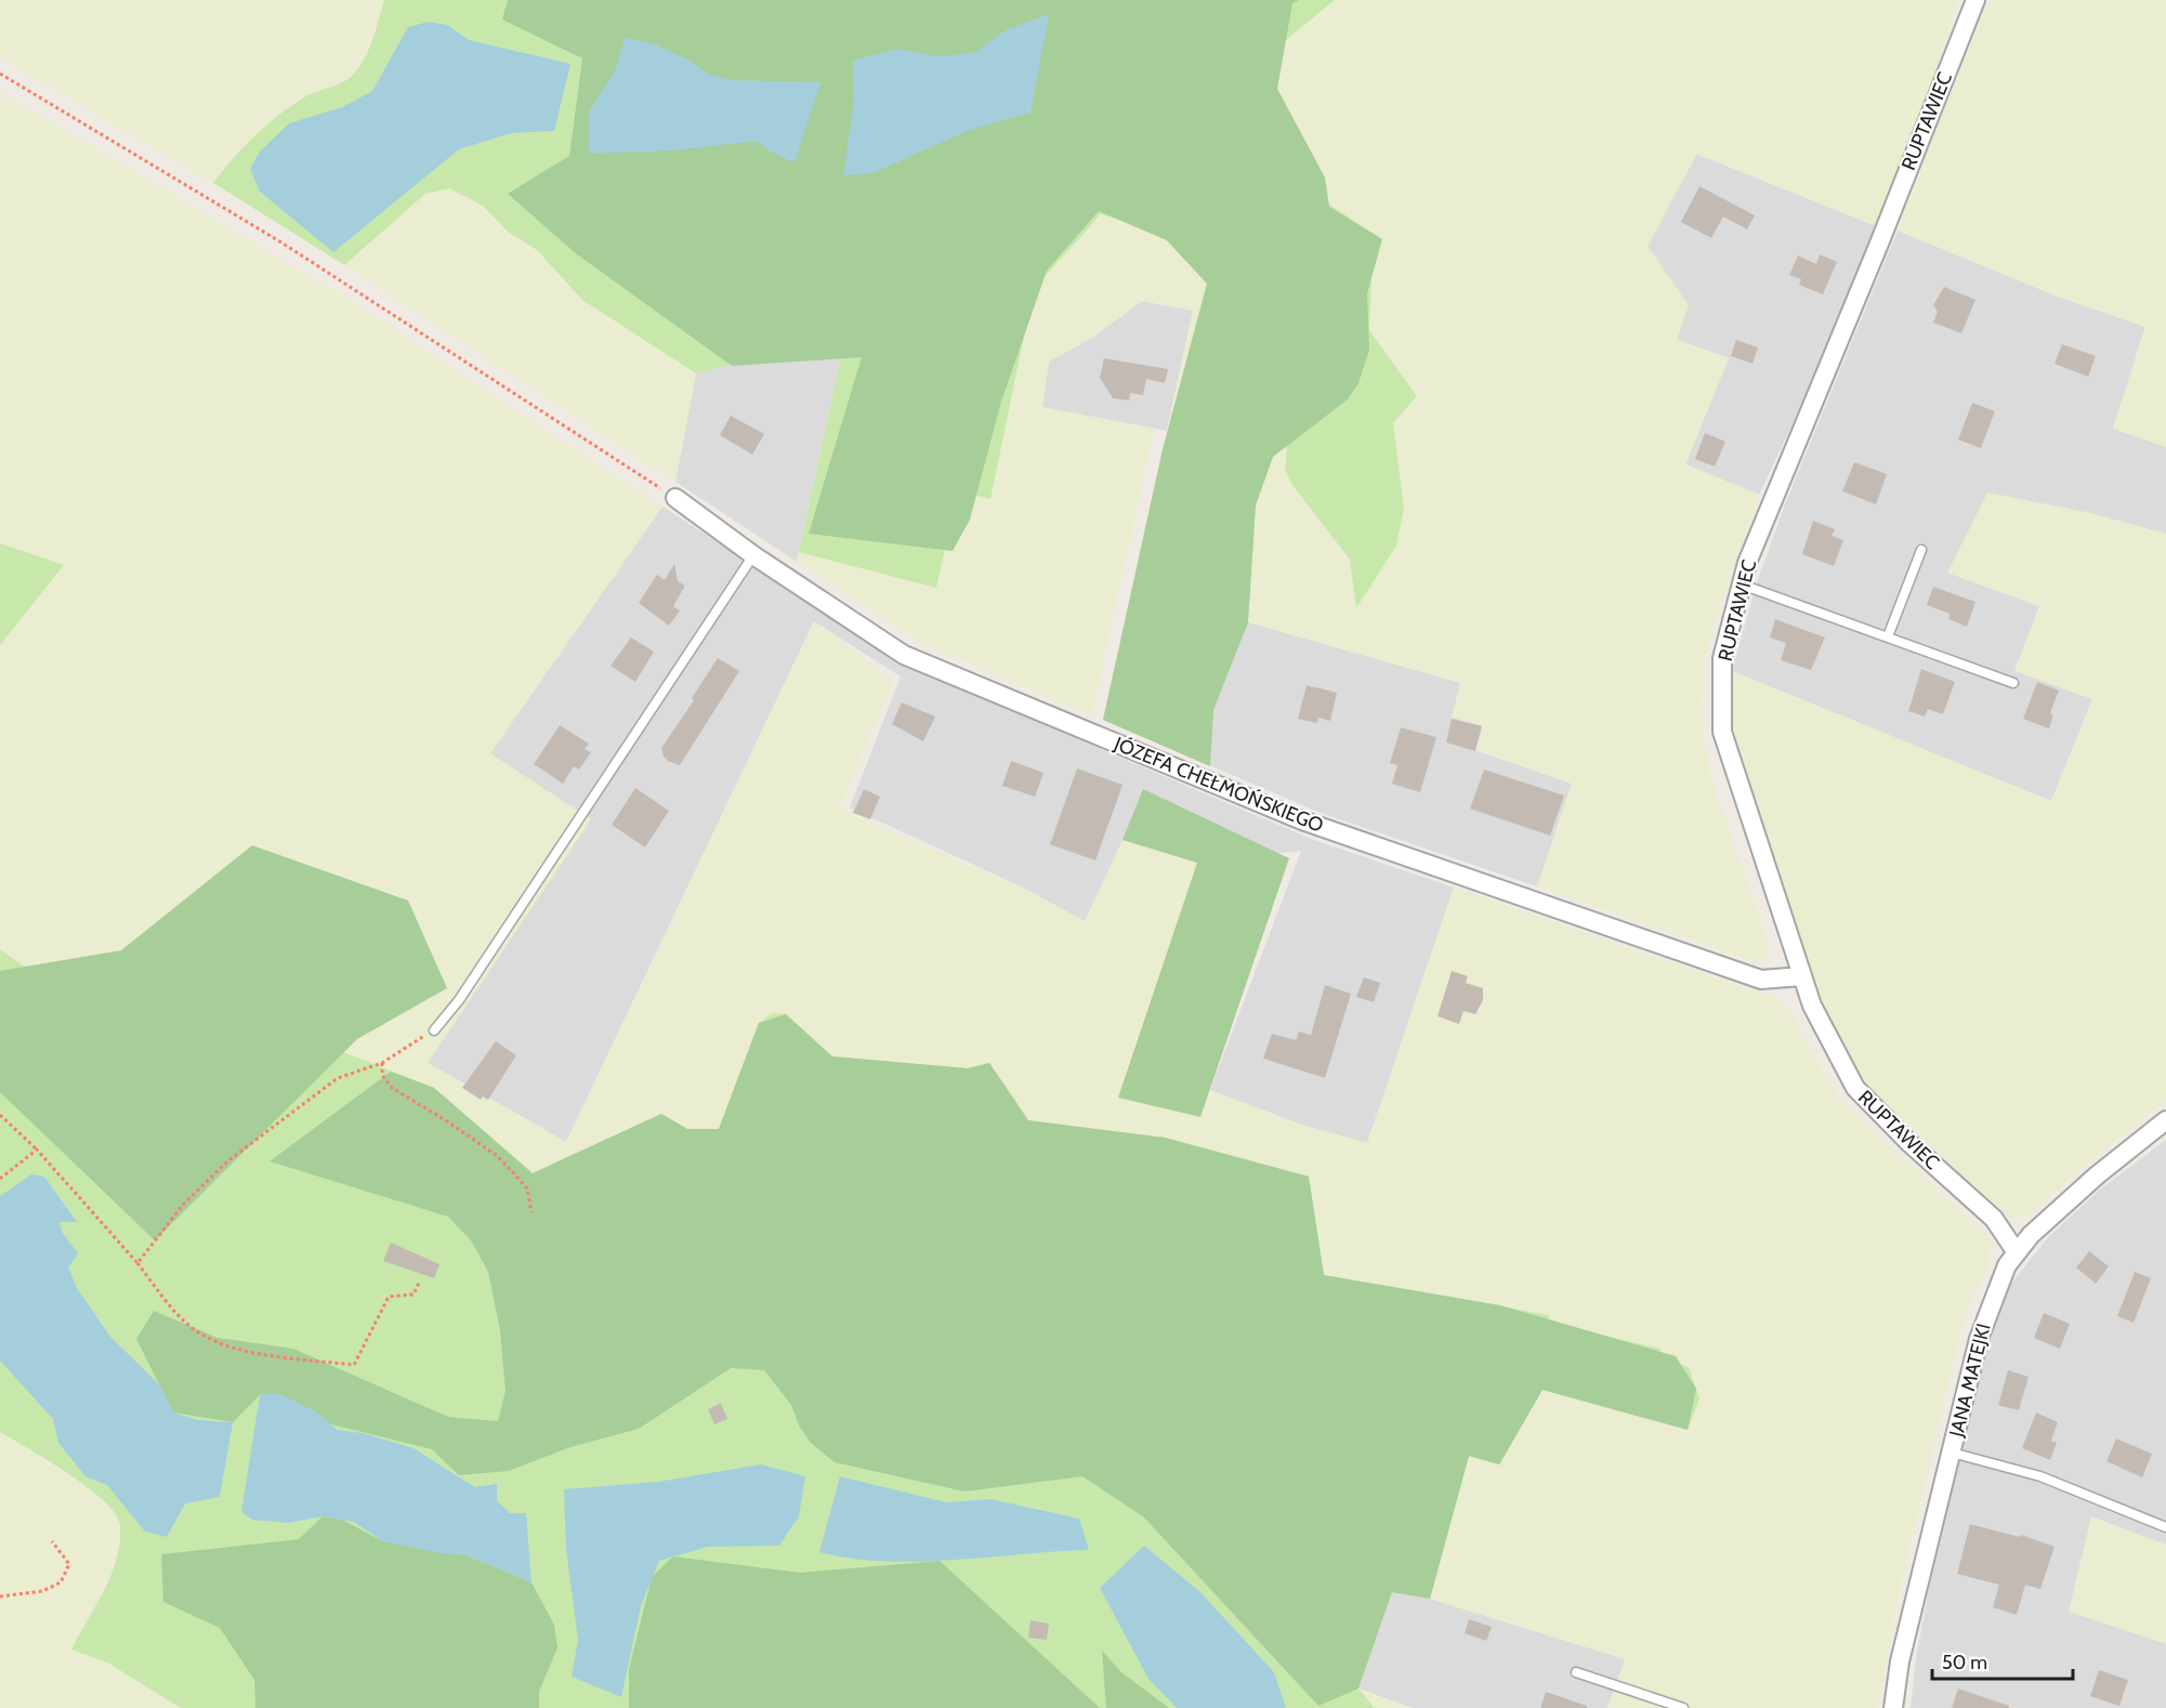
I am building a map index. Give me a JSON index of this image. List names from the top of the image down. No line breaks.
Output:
{"streets":{"street":["RUPTAWIEC","JÓZEFA CHEŁMOŃSKIEGO","JANA MATEJKI"]},"crossings":[["RUPTAWIEC","JÓZEFA CHEŁMOŃSKIEGO"],["RUPTAWIEC","JANA MATEJKI"]],"scale_bar":"50 m"}
